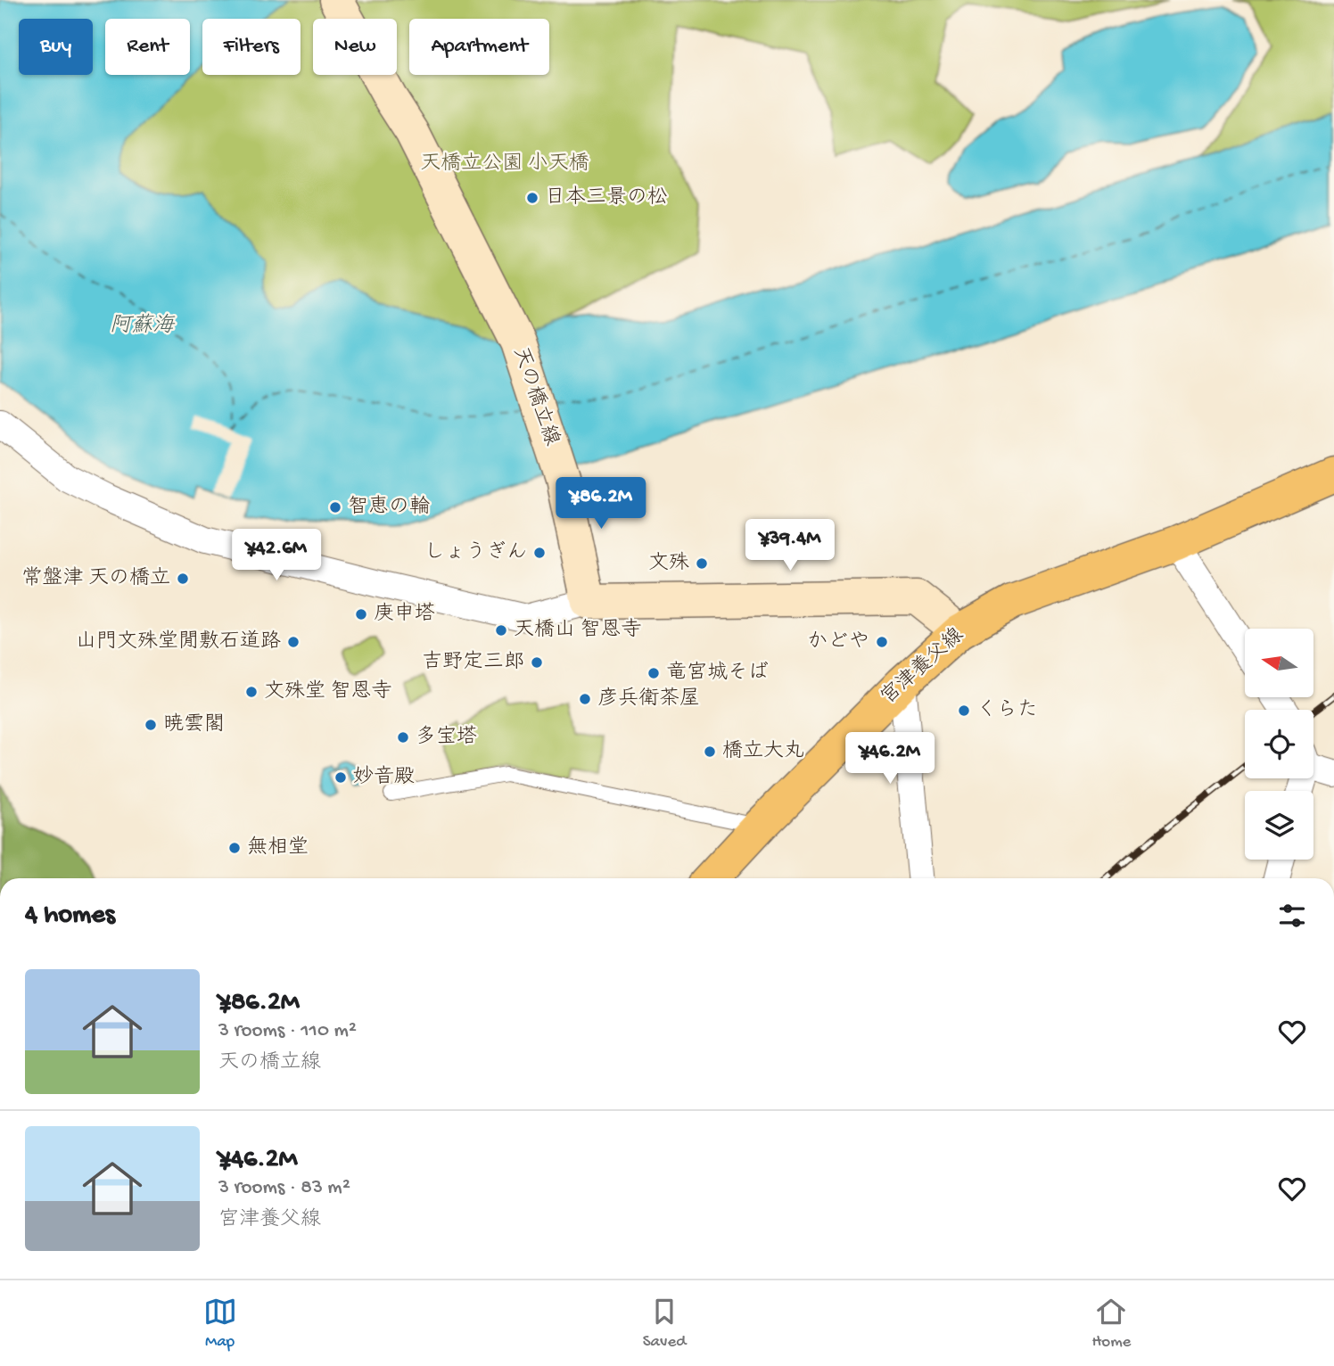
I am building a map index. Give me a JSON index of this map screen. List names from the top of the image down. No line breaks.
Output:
{"streets":{"main road":["天の橋立線","宮津養父線"]},"water":["阿蘇海"],"parks":["天橋立公園 小天橋"],"places":["日本三景の松","智恵の輪","しょうぎん","文殊","常盤津 天の橋立","庚申塔","天橋山 智恩寺","山門文殊堂閒敷石道路","かどや","吉野定三郎","竜宮城そば","文殊堂 智恩寺","彦兵衛茶屋","くらた","暁雲閣","多宝塔","橋立大丸","妙音殿","無相堂"],"north":"left","page":{"chip":["Buy","Rent","Filters","New","Apartment"],"price":["¥86.2M","¥39.4M","¥42.6M","¥46.2M"],"heading":"4 homes","list":[{"name":"¥86.2M","note":"3 rooms · 110 m² · 天の橋立線"},{"name":"¥46.2M","note":"3 rooms · 83 m² · 宮津養父線"}],"tabs":["Map","Saved","Home"]}}
